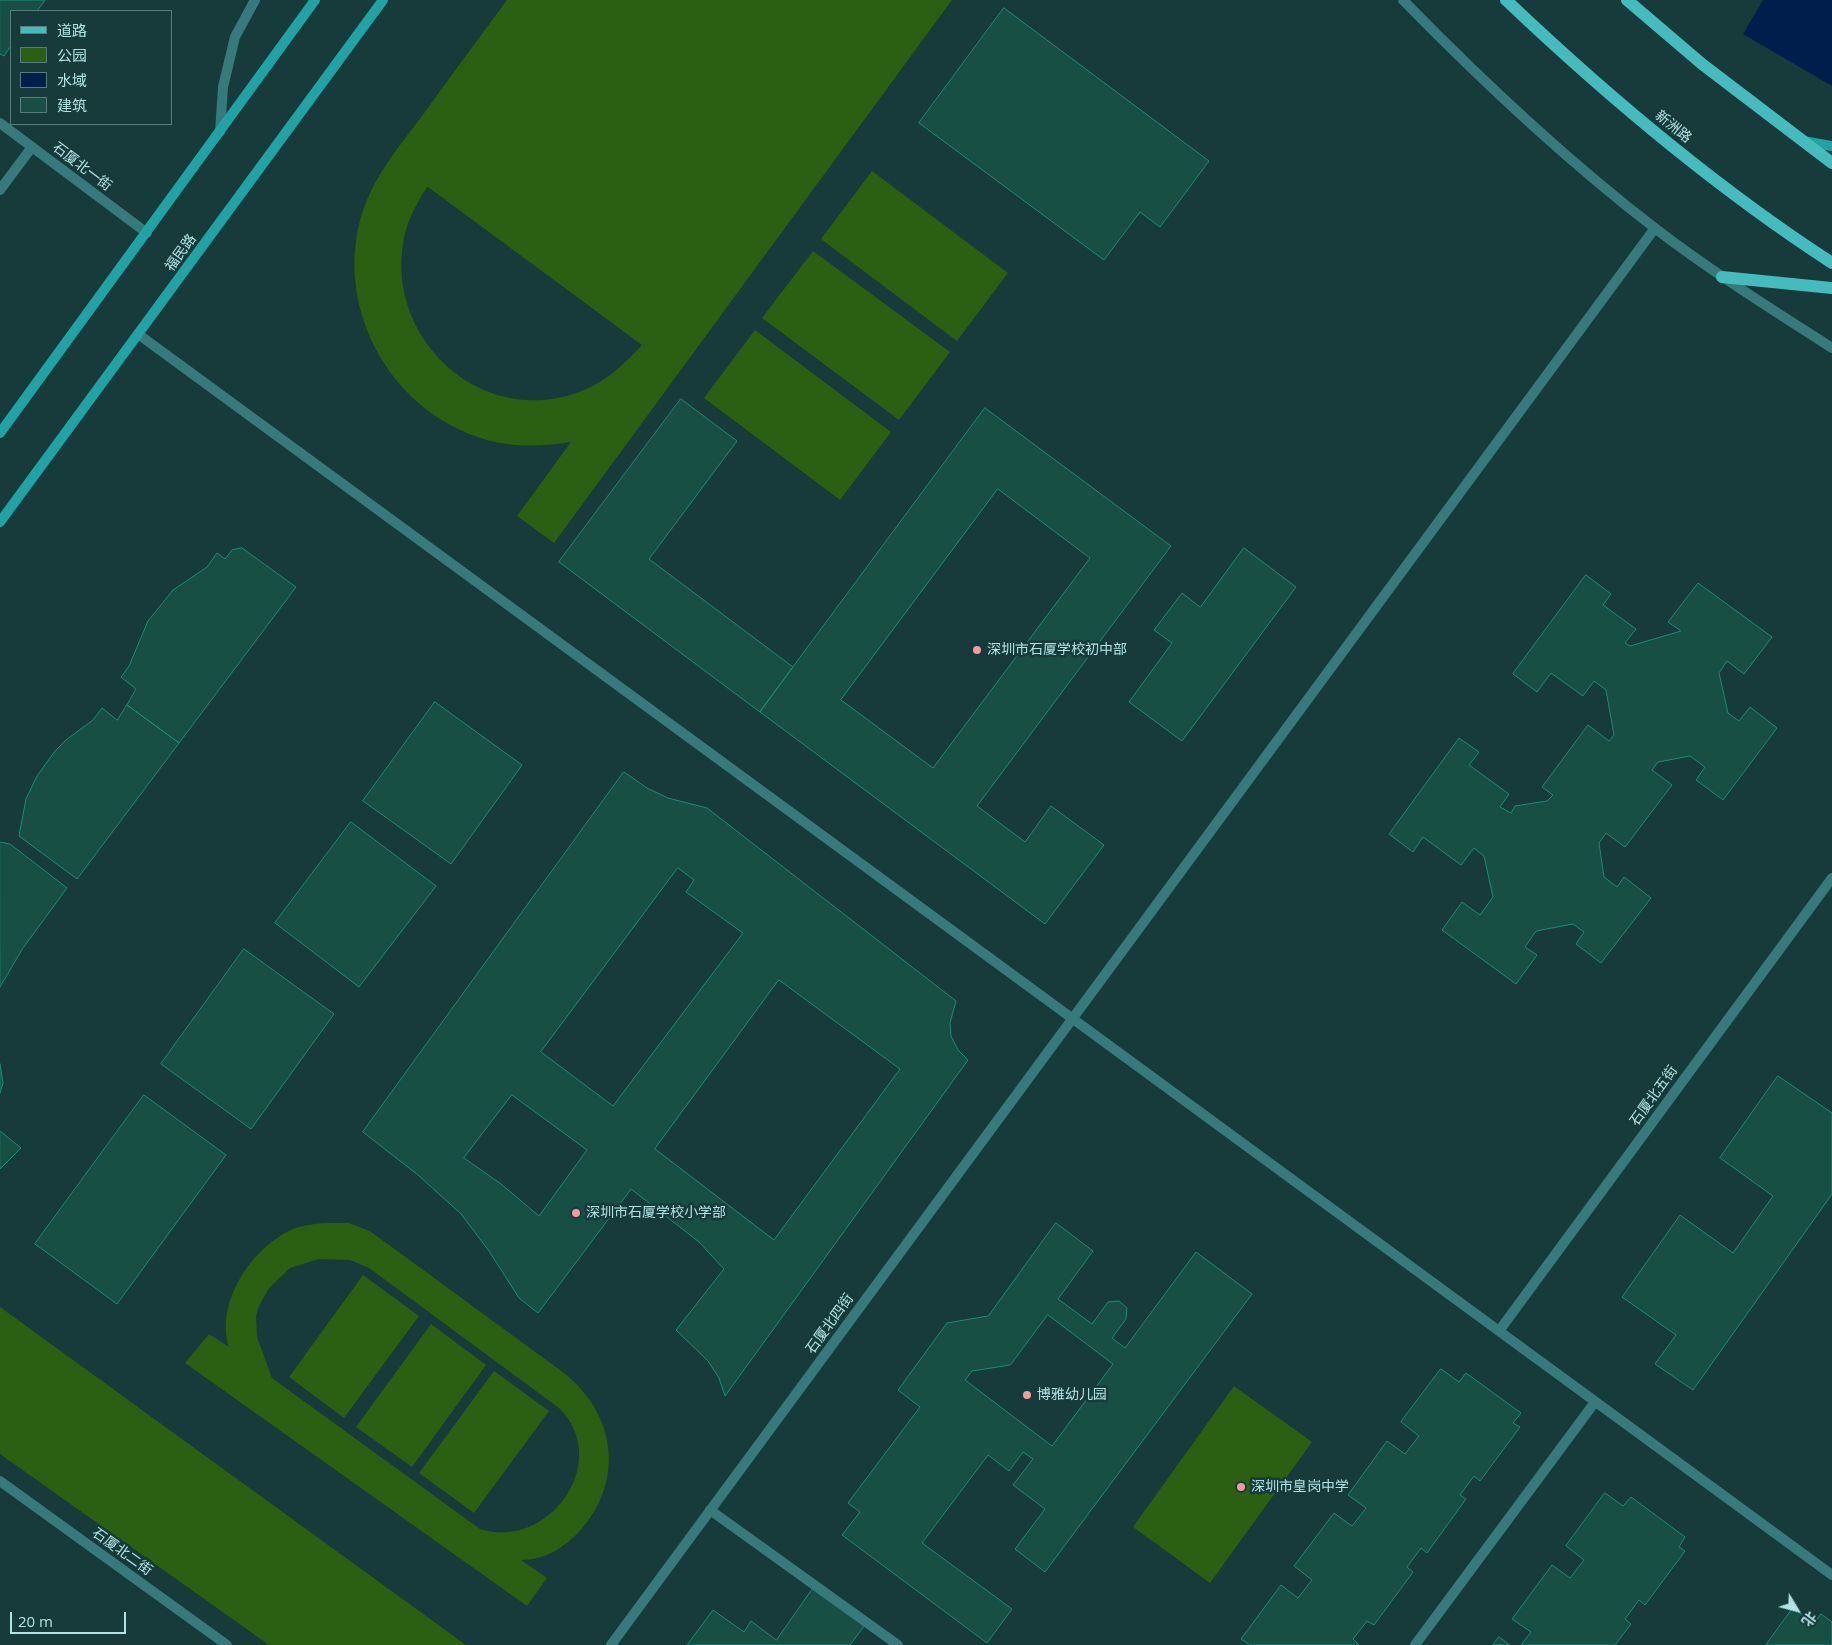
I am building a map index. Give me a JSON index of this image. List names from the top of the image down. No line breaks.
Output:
{"streets":{"main road":["新洲路","福民路"],"street":["石厦北一街","石厦北五街","石厦北四街","石厦北二街"]},"places":["深圳市石厦学校初中部","深圳市石厦学校小学部","博雅幼儿园","深圳市皇岗中学"],"legend":["道路","公园","水域","建筑"],"scale_bar":"20 m","north":"bottom right"}
